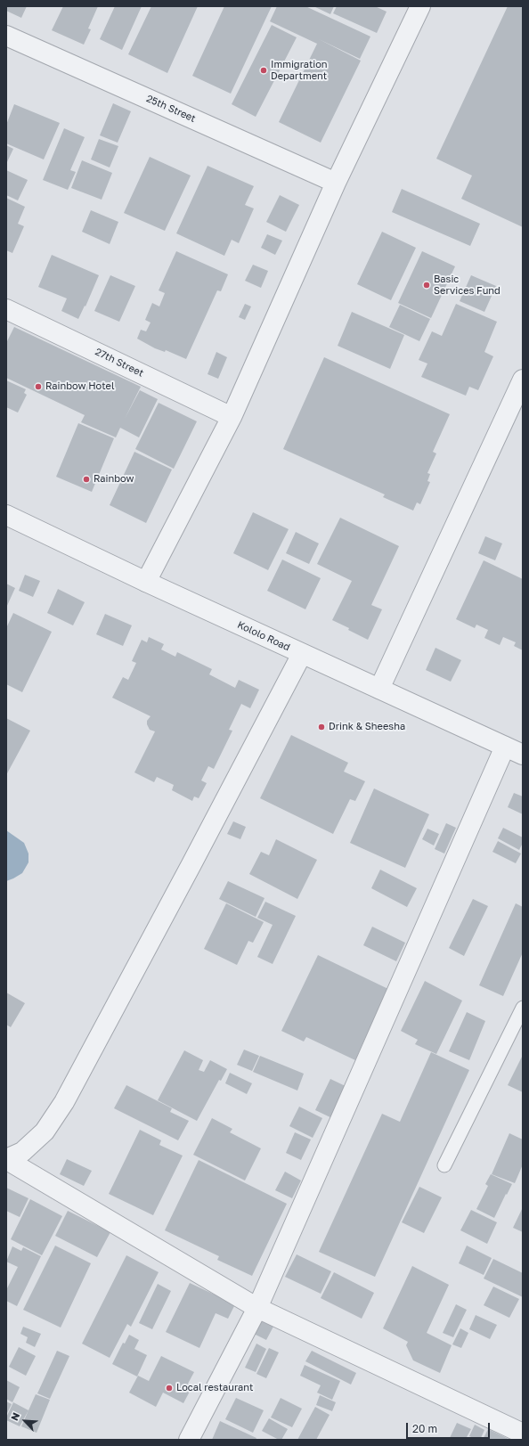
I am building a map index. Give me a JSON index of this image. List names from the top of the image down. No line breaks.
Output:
{"streets":{"street":["25th Street","27th Street","Kololo Road"]},"places":["Immigration Department","Basic Services Fund","Rainbow Hotel","Rainbow","Drink & Sheesha","Local restaurant"],"scale_bar":"20 m","north":"top left"}
